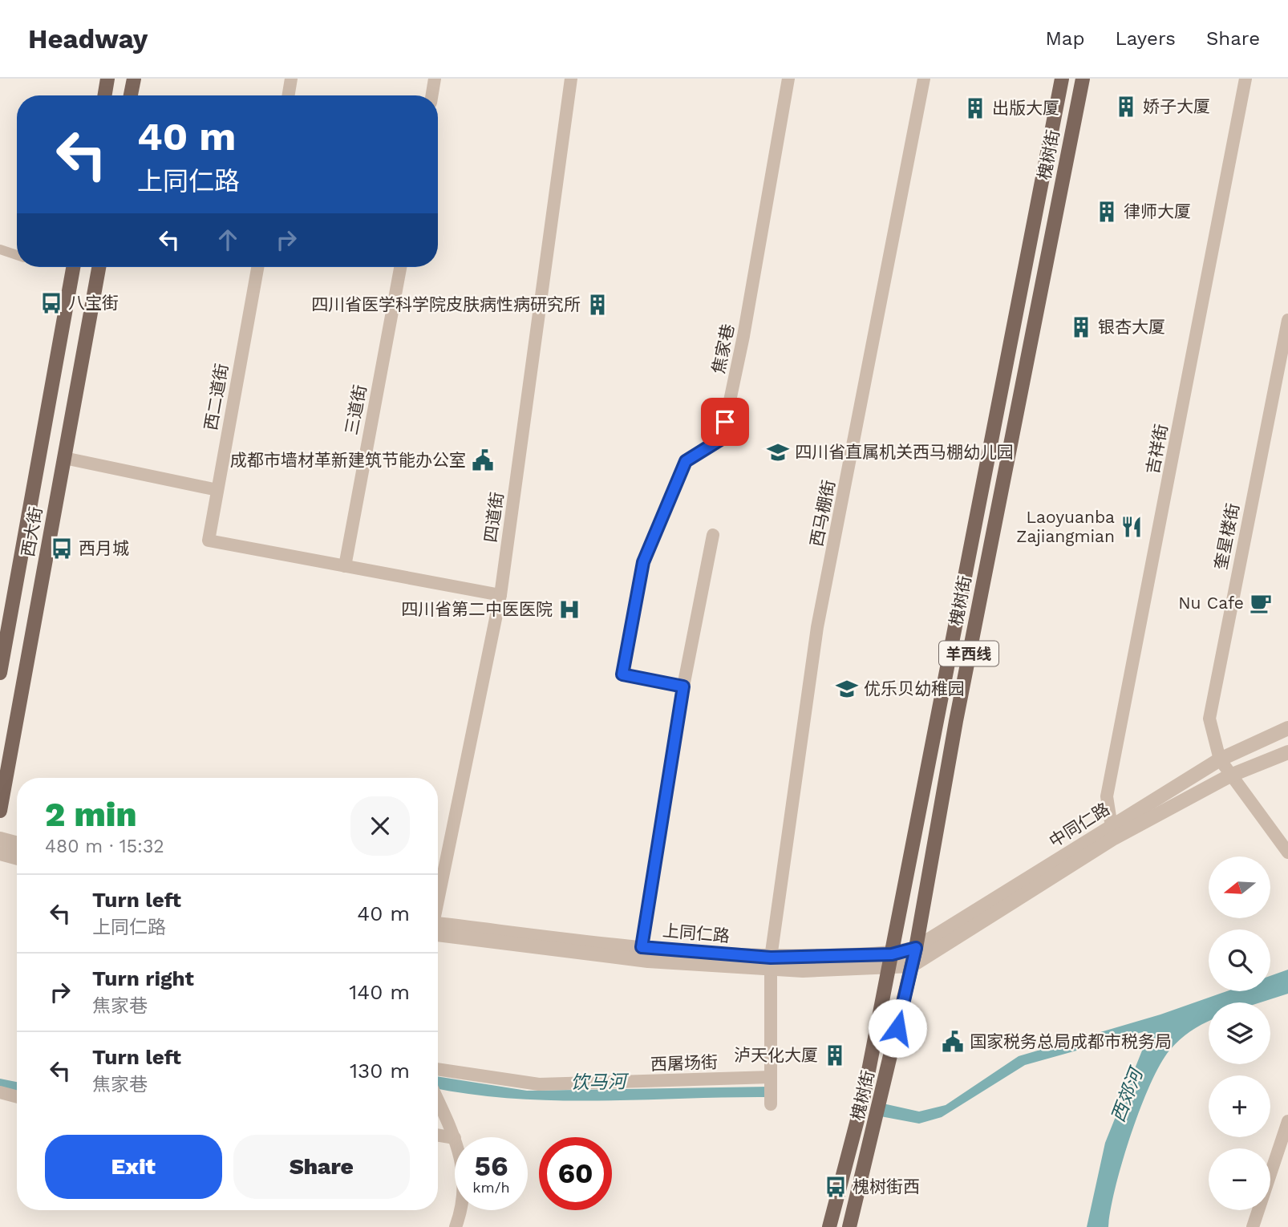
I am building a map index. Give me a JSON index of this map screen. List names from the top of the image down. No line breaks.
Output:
{"streets":{"main road":["槐树街","西大街","羊西线"],"street":["焦家巷","西二道街","三道街","吉祥街","西马棚街","四道街","奎星楼街","中同仁路","上同仁路","西屠场街"]},"crossings":[["槐树街","中同仁路"],["槐树街","上同仁路"],["西二道街","三道街"],["吉祥街","中同仁路"],["西马棚街","上同仁路"],["奎星楼街","中同仁路"],["中同仁路","上同仁路"]],"water":["饮马河","西郊河"],"places":{"building":["娇子大厦","出版大厦","律师大厦","四川省医学科学院皮肤病性病研究所","银杏大厦","泸天化大厦"],"bus stop":["八宝街","西月城","槐树街西"],"school or university":["四川省直属机关西马棚幼儿园","优乐贝幼稚园"],"public building":["成都市墙材革新建筑节能办公室","国家税务总局成都市税务局"],"restaurant":["Laoyuanba Zajiangmian"],"cafe":["Nu Cafe"],"hospital":["四川省第二中医医院"]},"north":"left","page":{"header":"Headway","nav":["Map","Layers","Share"],"turn":["40 m","上同仁路"],"heading":["2 min","480 m · 15:32"],"map_buttons":["+","−"],"list":[{"name":"Turn left","note":"上同仁路","value":"40 m"},{"name":"Turn right","note":"焦家巷","value":"140 m"},{"name":"Turn left","note":"焦家巷","value":"130 m"}],"buttons":["Exit","Share"],"speed":"56 km/h","limit":"60"}}
